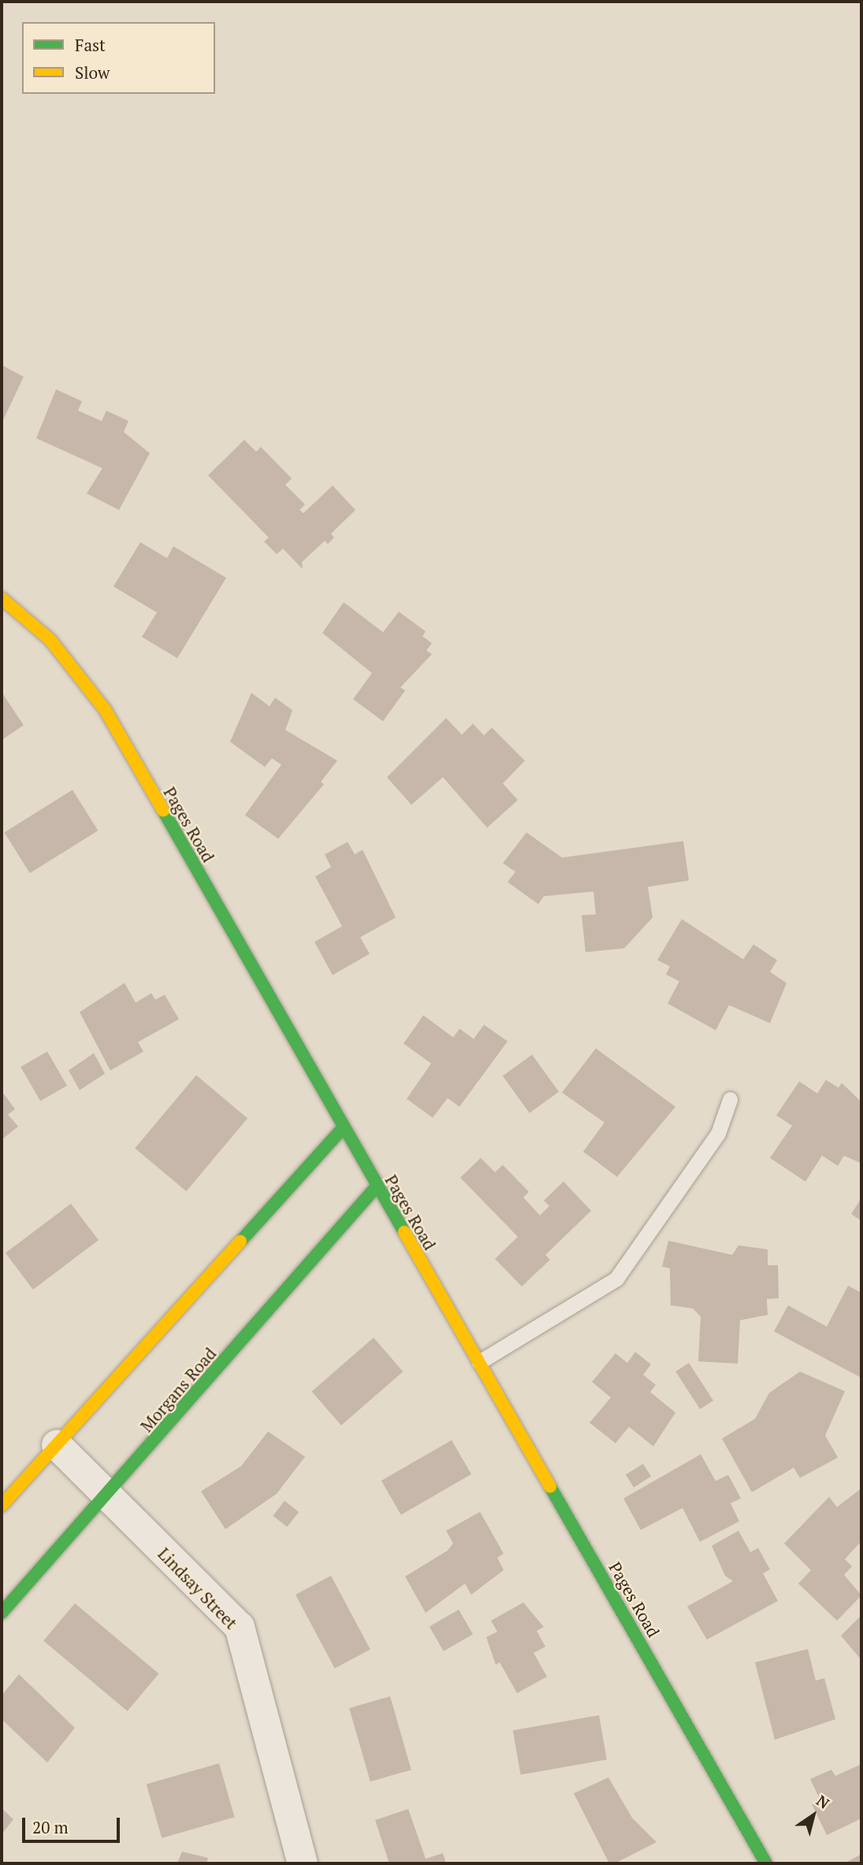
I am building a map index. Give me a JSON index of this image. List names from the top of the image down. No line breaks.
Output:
{"streets":{"street":["Pages Road","Morgans Road","Lindsay Street"]},"crossings":[["Pages Road","Morgans Road"],["Morgans Road","Lindsay Street"]],"legend":["Fast","Slow"],"scale_bar":"20 m","north":"top right"}
